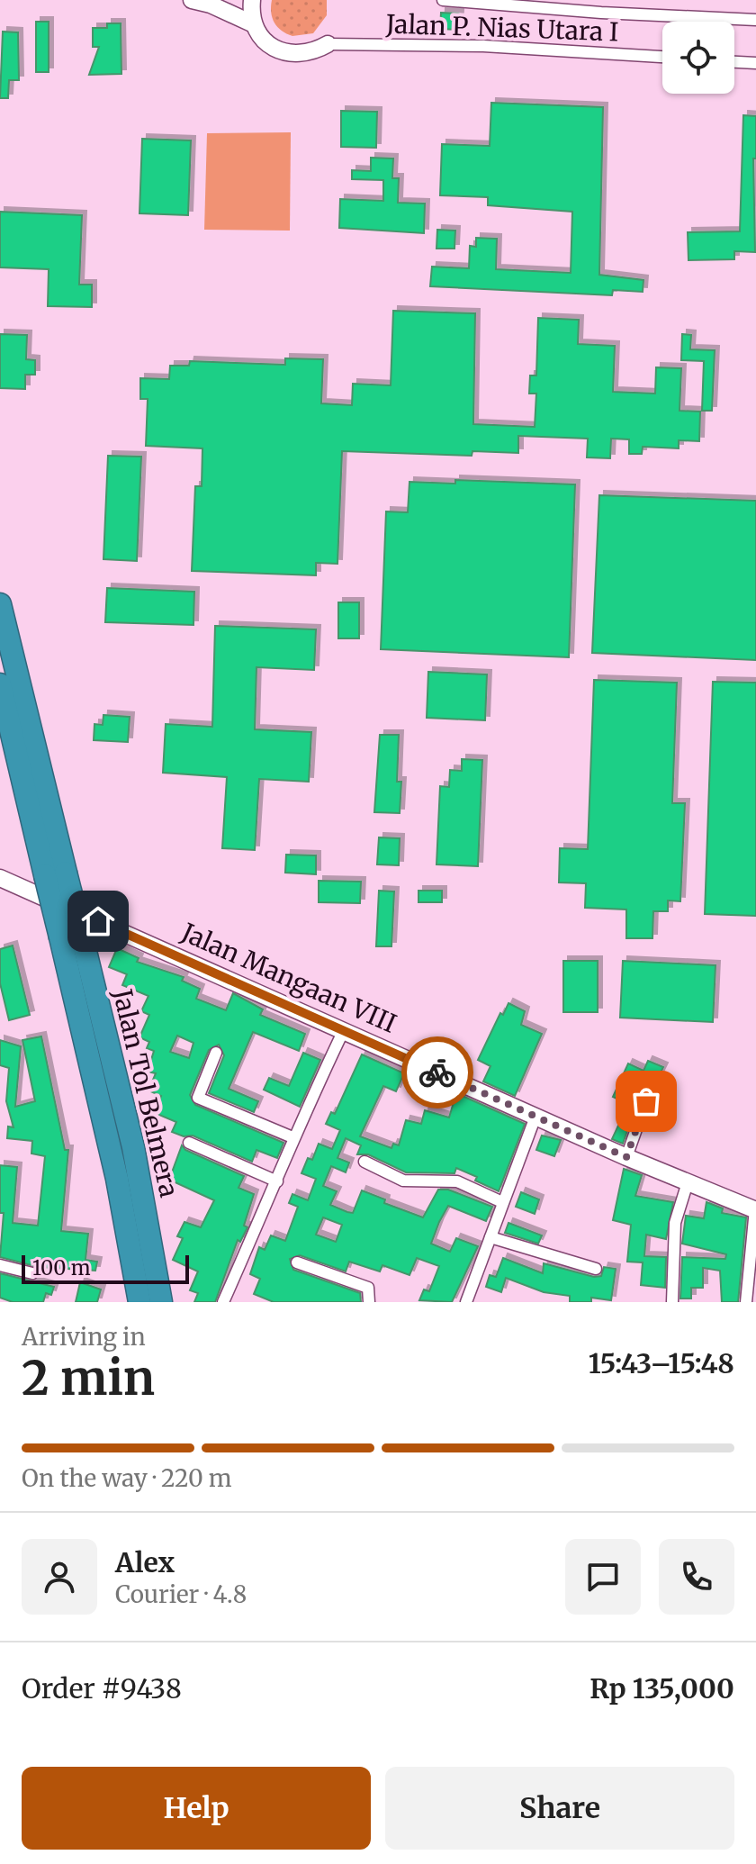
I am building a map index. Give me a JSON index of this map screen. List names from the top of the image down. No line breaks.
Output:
{"streets":{"highway":["Jalan Tol Belmera"],"street":["Jalan P. Nias Utara I","Jalan Mangaan VIII"]},"scale_bar":"100 m","page":{"scale":"100 m","heading":["2 min","Arriving in","15:43–15:48"],"panel":["Alex","Courier · 4.8","Order #9438","Rp 135,000"],"bar":"On the way · 220 m","buttons":["Help","Share"]}}
